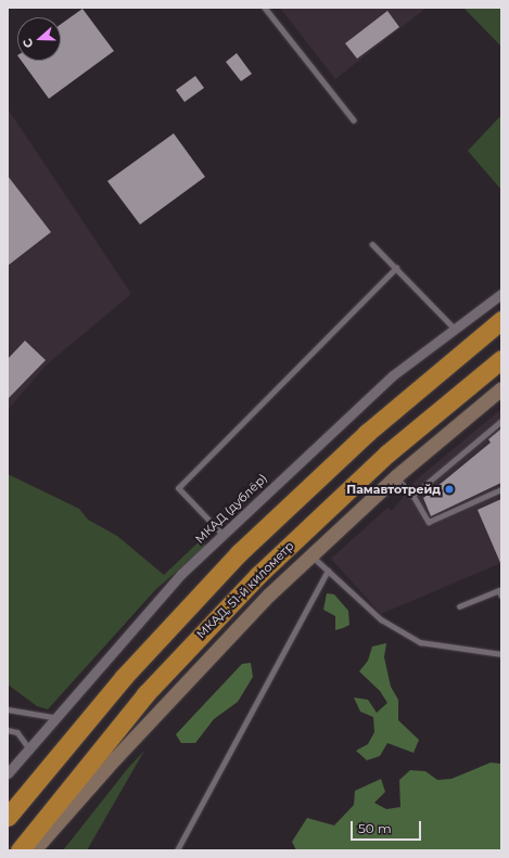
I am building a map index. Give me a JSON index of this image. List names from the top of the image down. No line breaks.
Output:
{"streets":{"highway":["МКАД, 51-й километр"],"street":["МКАД (дублёр)"]},"places":["Памавтотрейд"],"scale_bar":"50 m","north":"left"}
